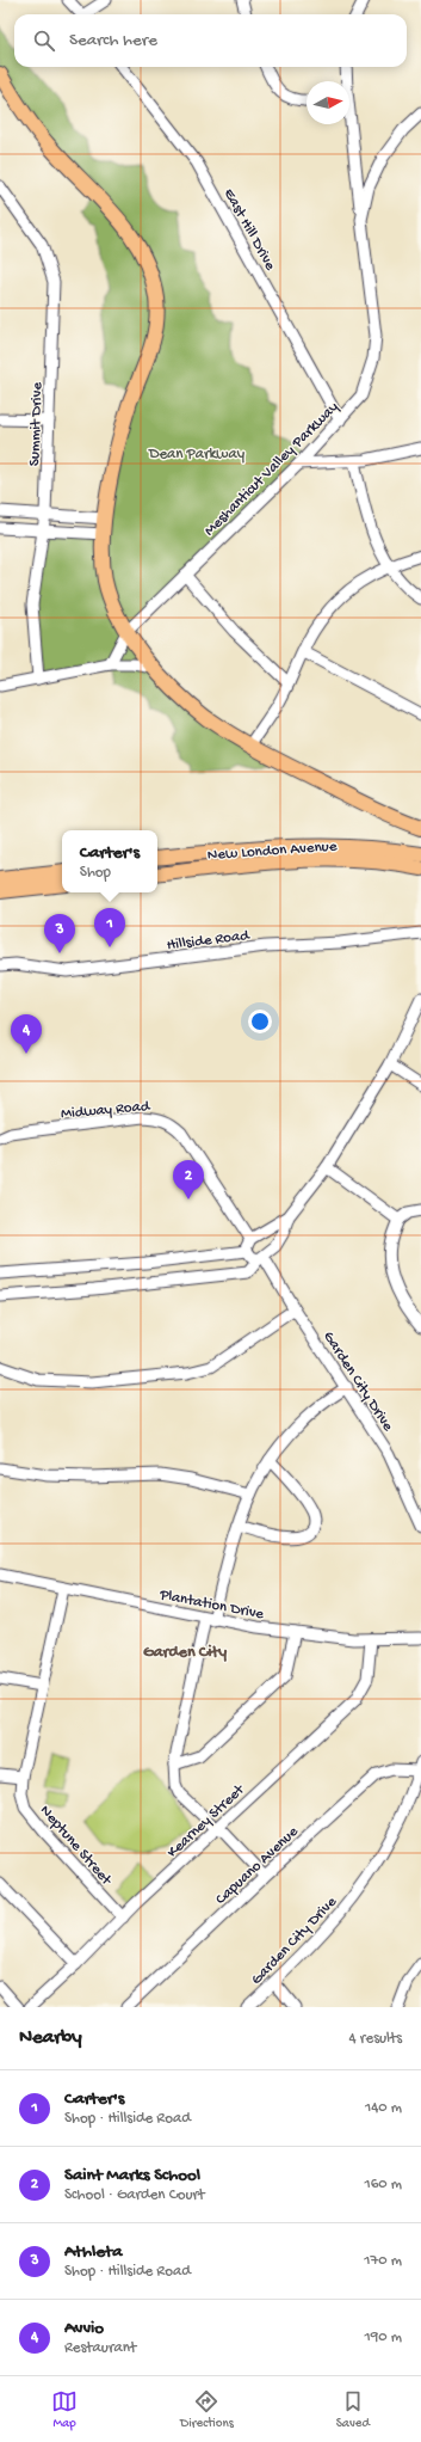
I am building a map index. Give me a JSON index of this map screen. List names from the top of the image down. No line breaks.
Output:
{"streets":{"main road":["New London Avenue"],"street":["East Hill Drive","Summit Drive","Meshanticut Valley Parkway","Hillside Road","Midway Road","Garden City Drive","Plantation Drive","Kearney Street","Neptune Street","Capuano Avenue"]},"crossings":[["East Hill Drive","Meshanticut Valley Parkway"],["Midway Road","Garden City Drive"],["Garden City Drive","Capuano Avenue"],["Plantation Drive","Kearney Street"],["Plantation Drive","Neptune Street"],["Kearney Street","Neptune Street"]],"districts":["Garden City"],"parks":["Dean Parkway"],"north":"right","page":{"search":"Search here","popup":["Carter's","Shop"],"pins":["1","3","4","2"],"heading":["Nearby","4 results"],"list":[{"mark":"1","name":"Carter's","note":"Shop · Hillside Road","value":"140 m"},{"mark":"2","name":"Saint Marks School","note":"School · Garden Court","value":"160 m"},{"mark":"3","name":"Athleta","note":"Shop · Hillside Road","value":"170 m"},{"mark":"4","name":"Avvio","note":"Restaurant","value":"190 m"}],"nav":["Map","Directions","Saved"]}}
